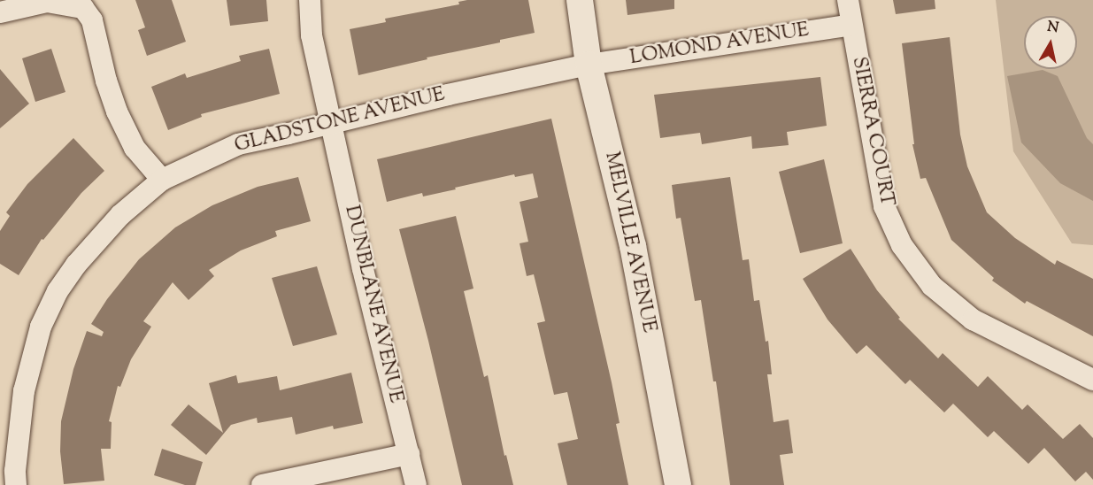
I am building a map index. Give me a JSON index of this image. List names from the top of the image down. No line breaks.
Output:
{"streets":{"street":["LOMOND AVENUE","GLADSTONE AVENUE","SIERRA COURT","MELVILLE AVENUE","DUNBLANE AVENUE"]},"crossings":[["LOMOND AVENUE","GLADSTONE AVENUE"],["LOMOND AVENUE","SIERRA COURT"],["LOMOND AVENUE","MELVILLE AVENUE"],["GLADSTONE AVENUE","MELVILLE AVENUE"],["GLADSTONE AVENUE","DUNBLANE AVENUE"]],"north":"top"}
